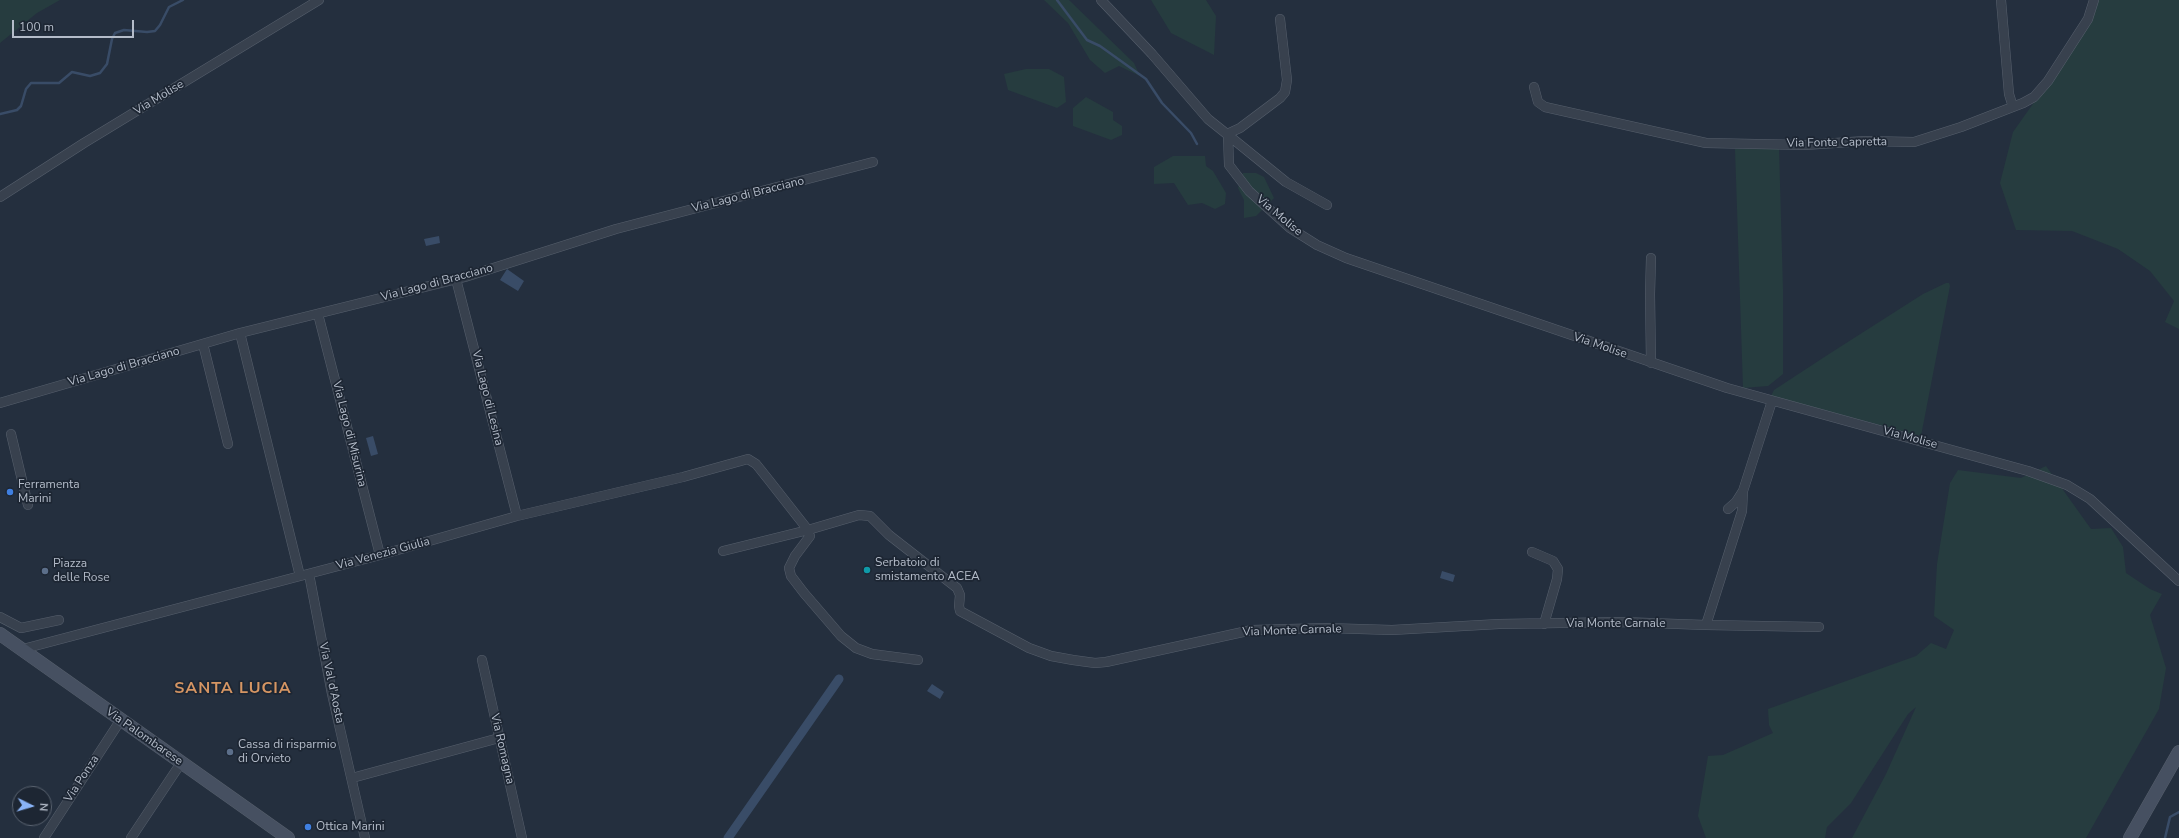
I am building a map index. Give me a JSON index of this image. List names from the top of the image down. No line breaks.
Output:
{"streets":{"main road":["Via Palombarese"],"street":["Via Molise","Via Fonte Capretta","Via Lago di Bracciano","Via Lago di Lesina","Via Lago di Misurina","Via Venezia Giulia","Via Monte Carnale","Via Val d'Aosta","Via Romagna","Via Ponza"]},"crossings":[["Via Lago di Bracciano","Via Lago di Lesina"],["Via Lago di Bracciano","Via Lago di Misurina"],["Via Lago di Bracciano","Via Val d'Aosta"],["Via Lago di Lesina","Via Venezia Giulia"],["Via Lago di Misurina","Via Venezia Giulia"],["Via Venezia Giulia","Via Monte Carnale"],["Via Venezia Giulia","Via Val d'Aosta"],["Via Venezia Giulia","Via Palombarese"],["Via Palombarese","Via Ponza"]],"districts":["SANTA LUCIA"],"places":["Ferramenta Marini","Serbatoio di smistamento ACEA","Piazza delle Rose","Cassa di risparmio di Orvieto","Ottica Marini"],"scale_bar":"100 m","north":"right"}
